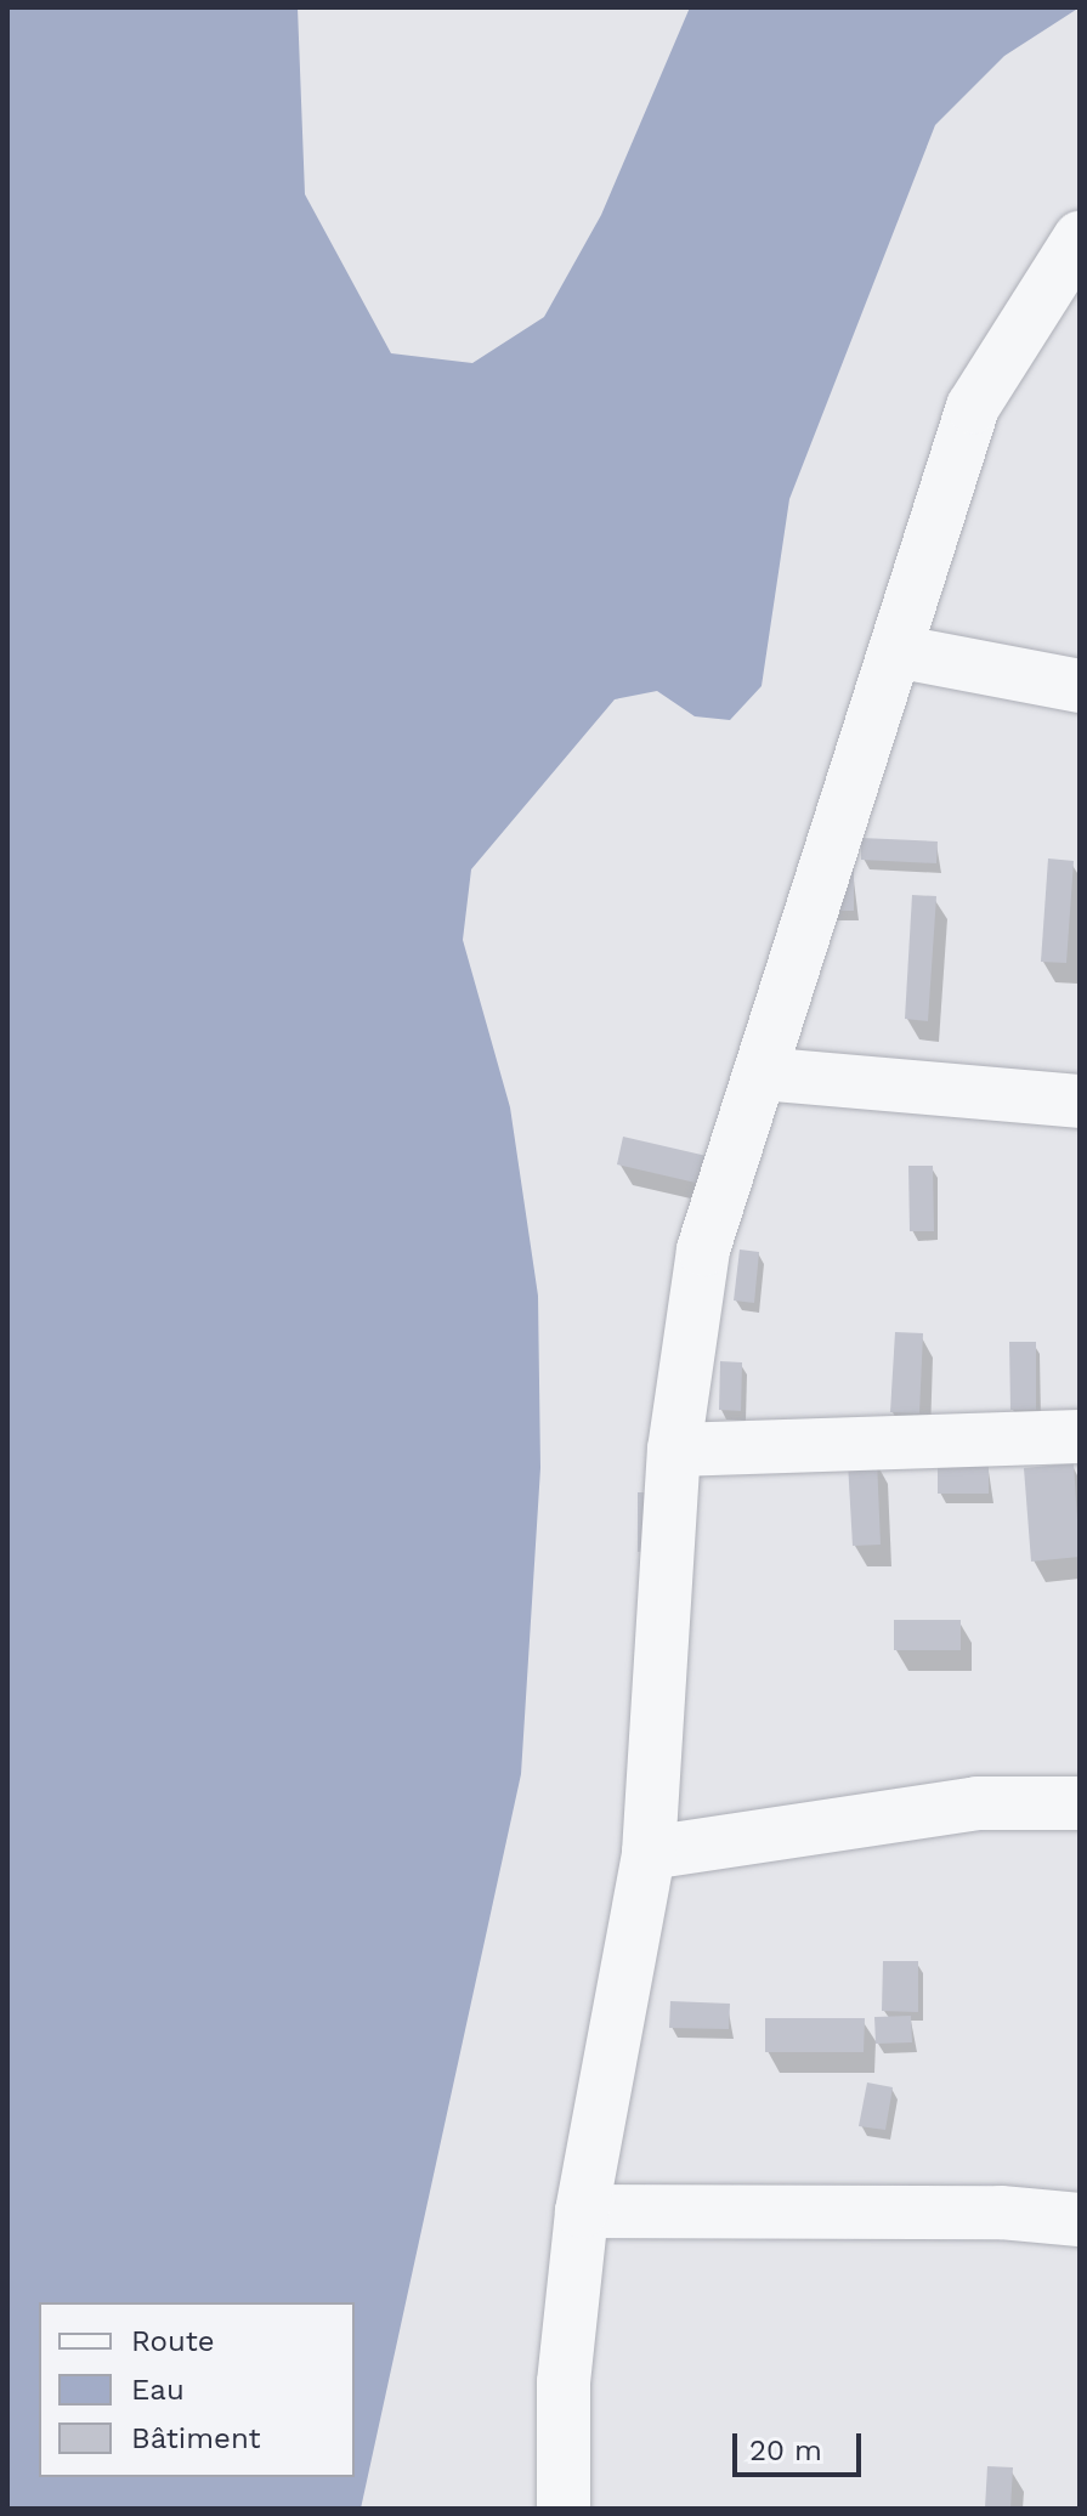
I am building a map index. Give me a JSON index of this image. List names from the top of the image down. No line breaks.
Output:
{"legend":["Route","Eau","Bâtiment"],"scale_bar":"20 m"}
